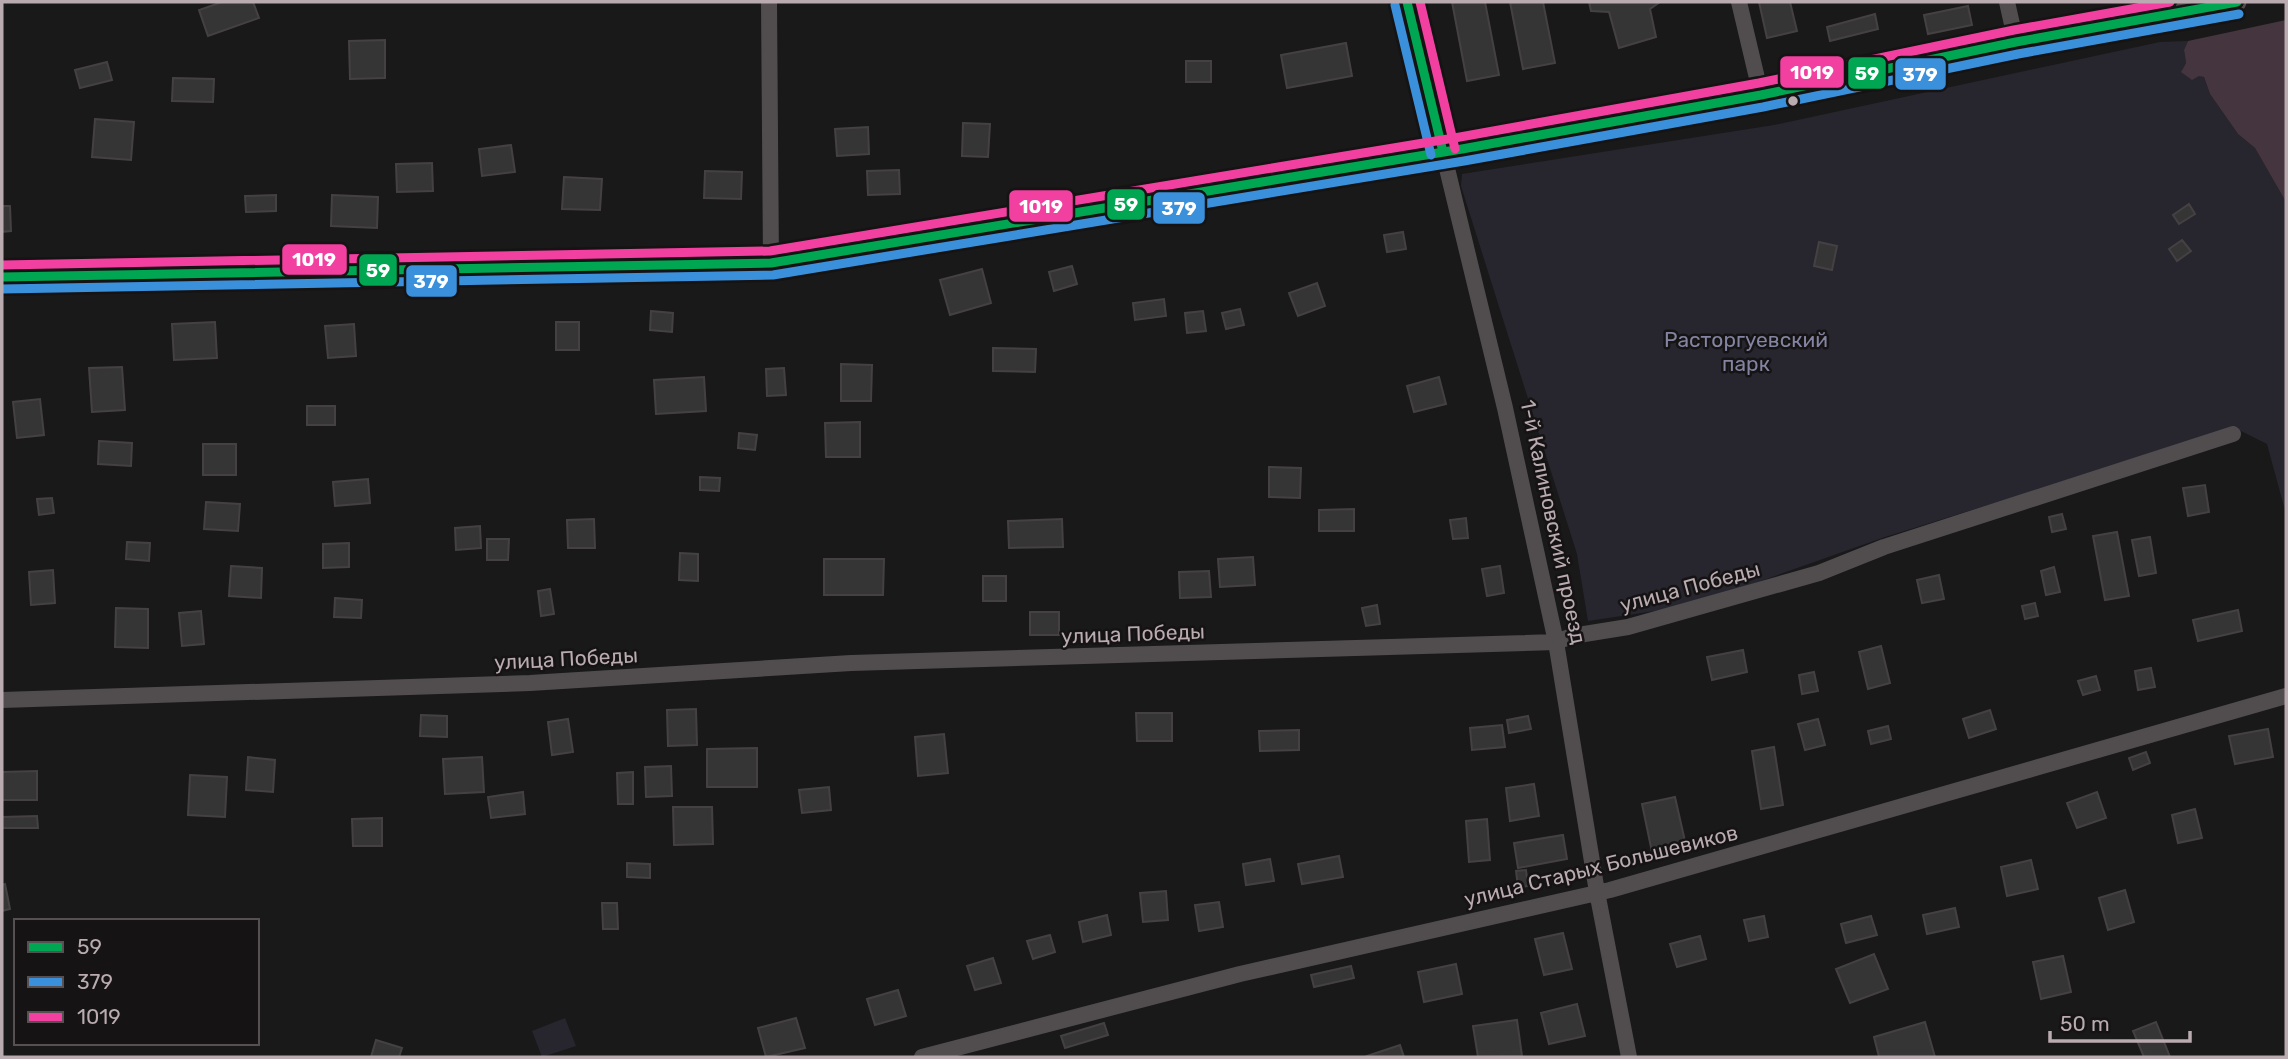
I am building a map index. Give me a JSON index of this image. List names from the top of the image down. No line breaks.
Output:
{"streets":{"street":["1-й Калиновский проезд","улица Победы","улица Старых Большевиков"]},"crossings":[["1-й Калиновский проезд","улица Победы"],["1-й Калиновский проезд","улица Старых Большевиков"]],"parks":["Расторгуевский парк"],"lines":["transit line 59","transit line 1019","transit line 379"],"legend":["59","379","1019"],"scale_bar":"50 m"}
